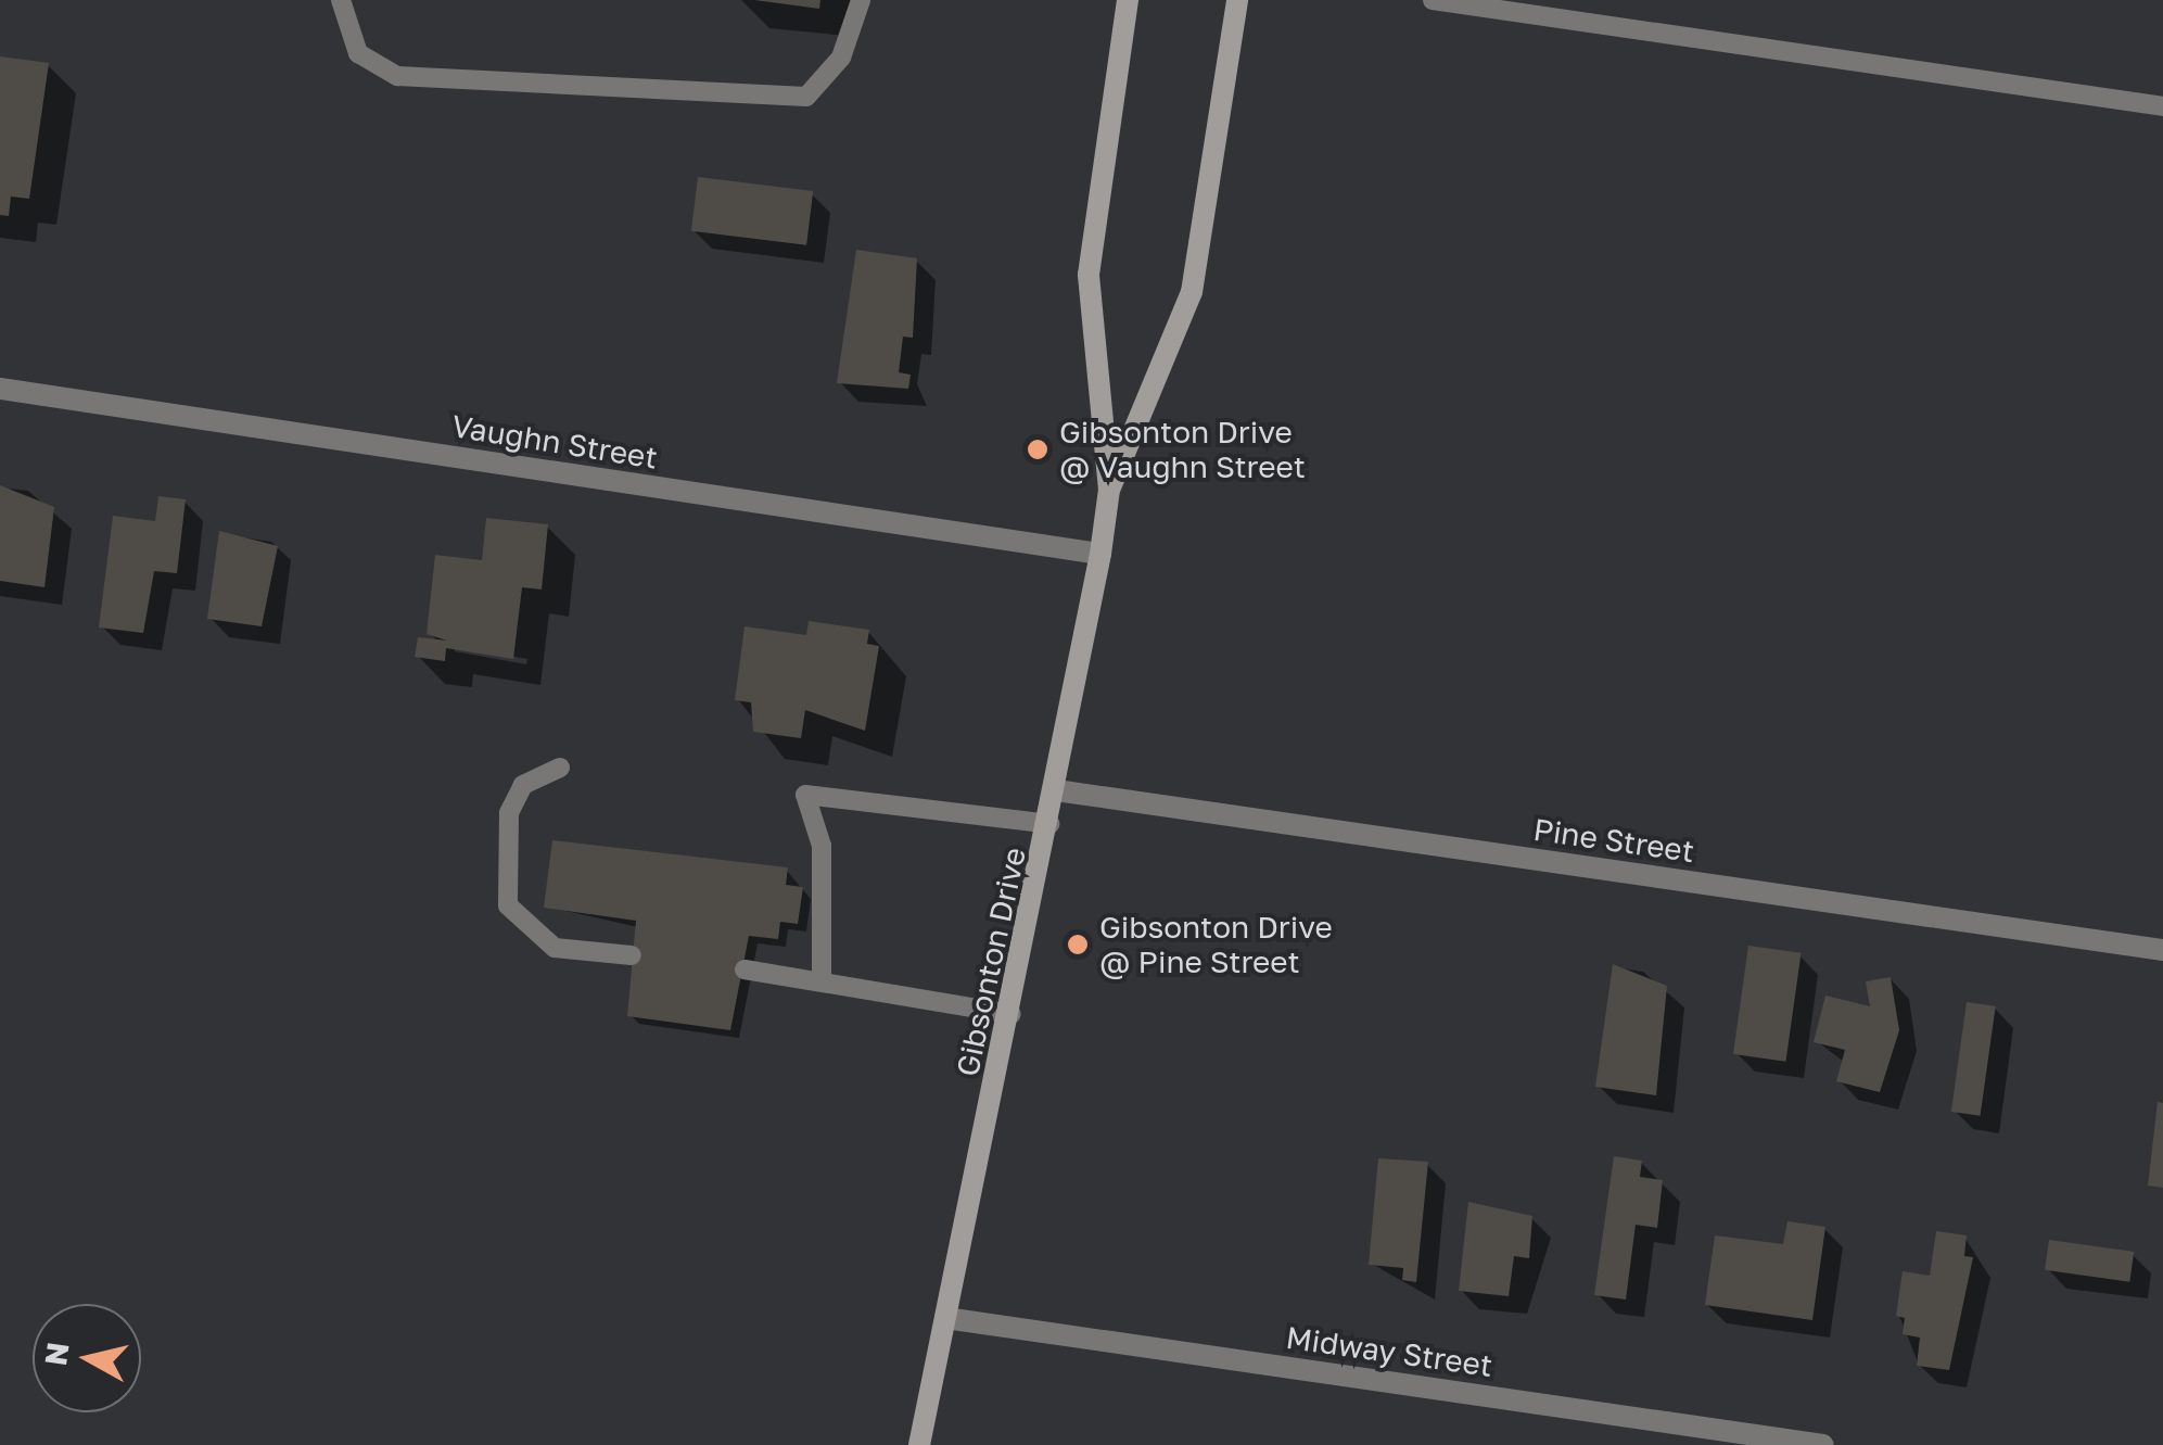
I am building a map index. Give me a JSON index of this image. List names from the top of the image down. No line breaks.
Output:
{"streets":{"main road":["Gibsonton Drive"],"street":["Vaughn Street","Pine Street","Midway Street"]},"crossings":[["Vaughn Street","Gibsonton Drive"],["Pine Street","Gibsonton Drive"],["Gibsonton Drive","Midway Street"]],"places":["Gibsonton Drive @ Vaughn Street","Gibsonton Drive @ Pine Street"],"north":"left"}
